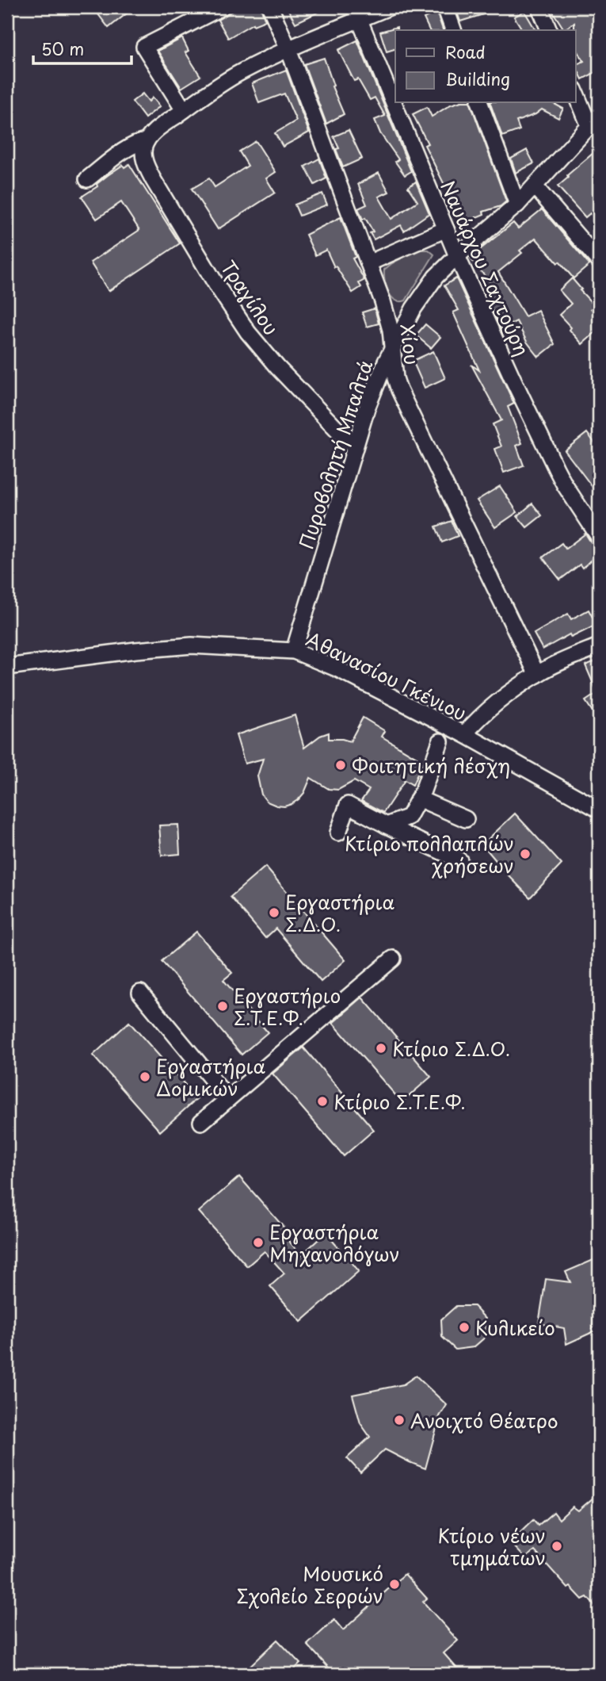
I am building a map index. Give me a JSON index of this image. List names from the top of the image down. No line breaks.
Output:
{"streets":{"street":["Ναυάρχου Σαχτούρη","Τραγίλου","Χίου","Πυροβολητή Μπαλτά","Αθανασίου Γκένιου"]},"crossings":[["Ναυάρχου Σαχτούρη","Πυροβολητή Μπαλτά"],["Τραγίλου","Πυροβολητή Μπαλτά"],["Χίου","Πυροβολητή Μπαλτά"],["Πυροβολητή Μπαλτά","Αθανασίου Γκένιου"]],"places":["Φοιτητική λέσχη","Κτίριο πολλαπλών χρήσεων","Εργαστήρια Σ.Δ.Ο.","Εργαστήριο Σ.Τ.Ε.Φ.","Κτίριο Σ.Δ.Ο.","Εργαστήρια Δομικών","Κτίριο Σ.Τ.Ε.Φ.","Εργαστήρια Μηχανολόγων","Κυλικείο","Ανοιχτό Θέατρο","Κτίριο νέων τμημάτων","Μουσικό Σχολείο Σερρών"],"legend":["Road","Building"],"scale_bar":"50 m"}
